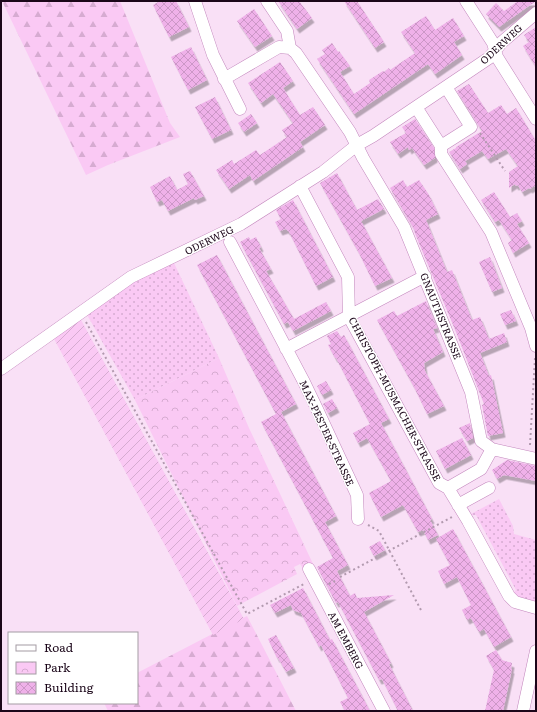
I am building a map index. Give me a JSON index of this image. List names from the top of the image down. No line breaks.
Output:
{"streets":{"street":["ODERWEG","GNAUTHSTRASSE","CHRISTOPH-MUSMACHER-STRASSE","MAX-PESTER-STRASSE","AM EMBERG"]},"crossings":[["ODERWEG","GNAUTHSTRASSE"],["ODERWEG","CHRISTOPH-MUSMACHER-STRASSE"]],"legend":["Road","Park","Building"]}
